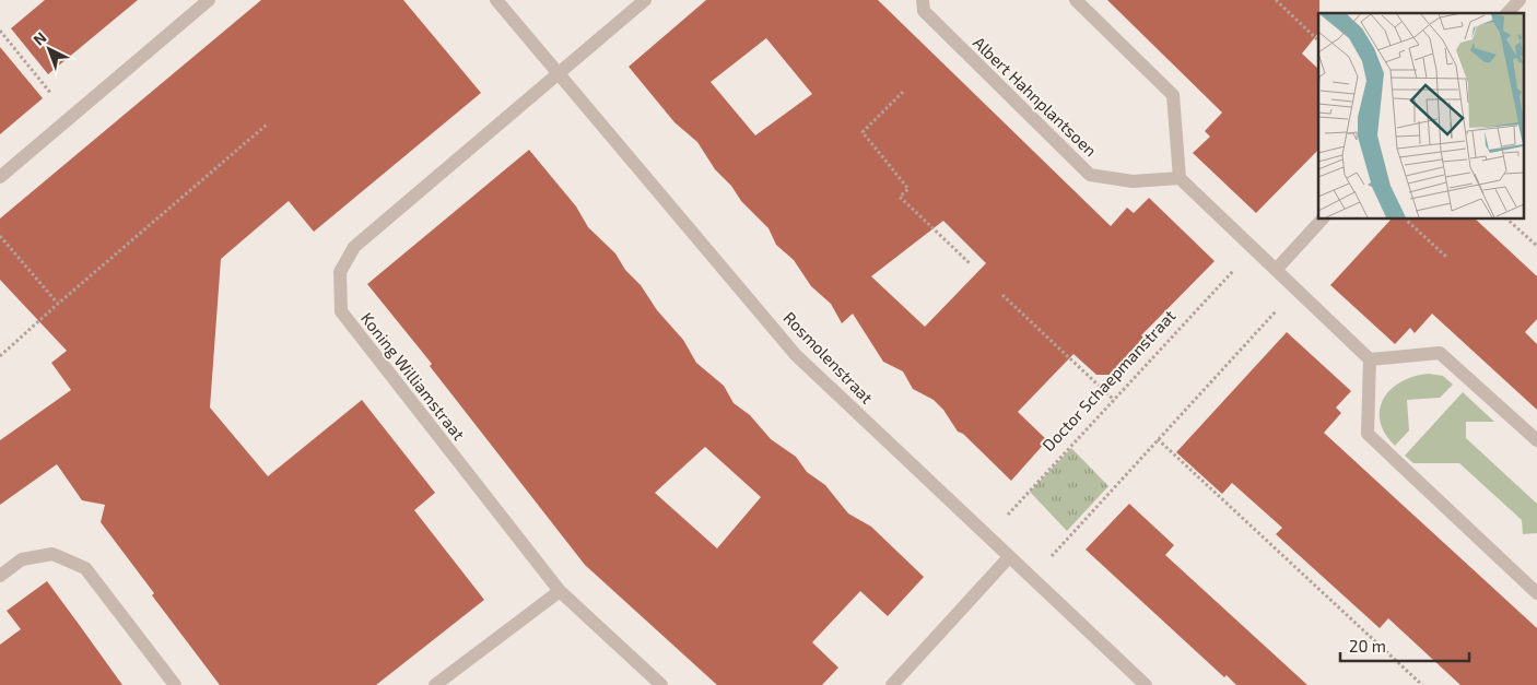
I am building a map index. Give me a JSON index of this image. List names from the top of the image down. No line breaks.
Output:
{"streets":{"street":["Albert Hahnplantsoen","Rosmolenstraat","Koning Williamstraat"],"path":["Doctor Schaepmanstraat"]},"crossings":[["Rosmolenstraat","Koning Williamstraat"],["Rosmolenstraat","Doctor Schaepmanstraat"]],"scale_bar":"20 m","north":"top left"}
